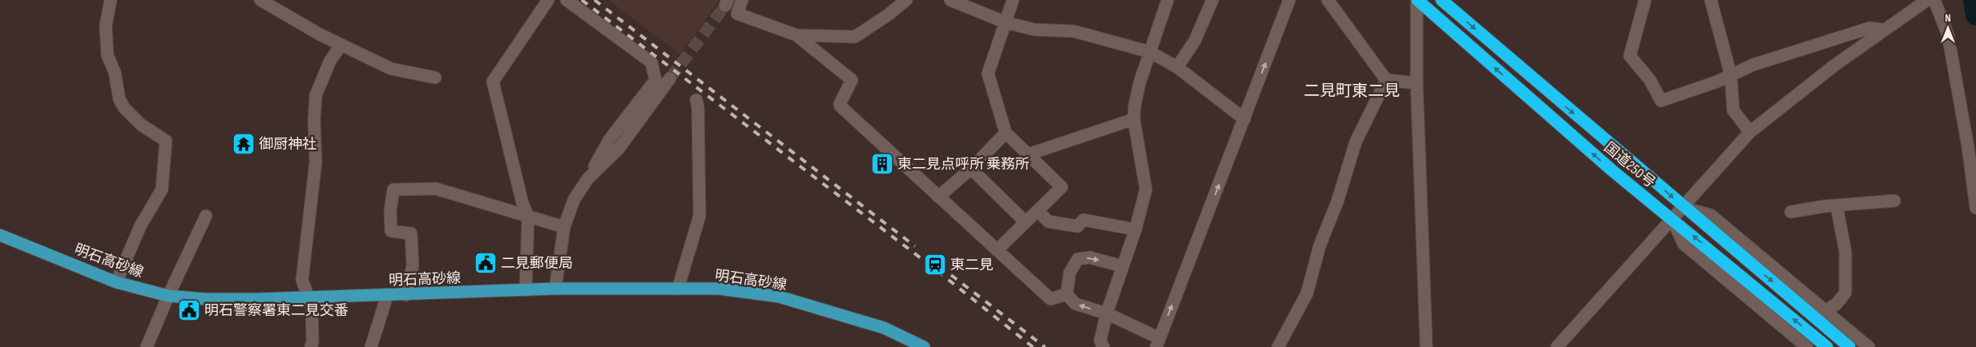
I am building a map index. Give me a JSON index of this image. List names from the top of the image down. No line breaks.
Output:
{"streets":{"highway":["国道250号"],"main road":["明石高砂線"]},"districts":["二見町東二見"],"places":{"temple":["御厨神社"],"building":["東二見点呼所 乗務所"],"public building":["二見郵便局","明石警察署東二見交番"],"station":["東二見"]},"north":"top"}
